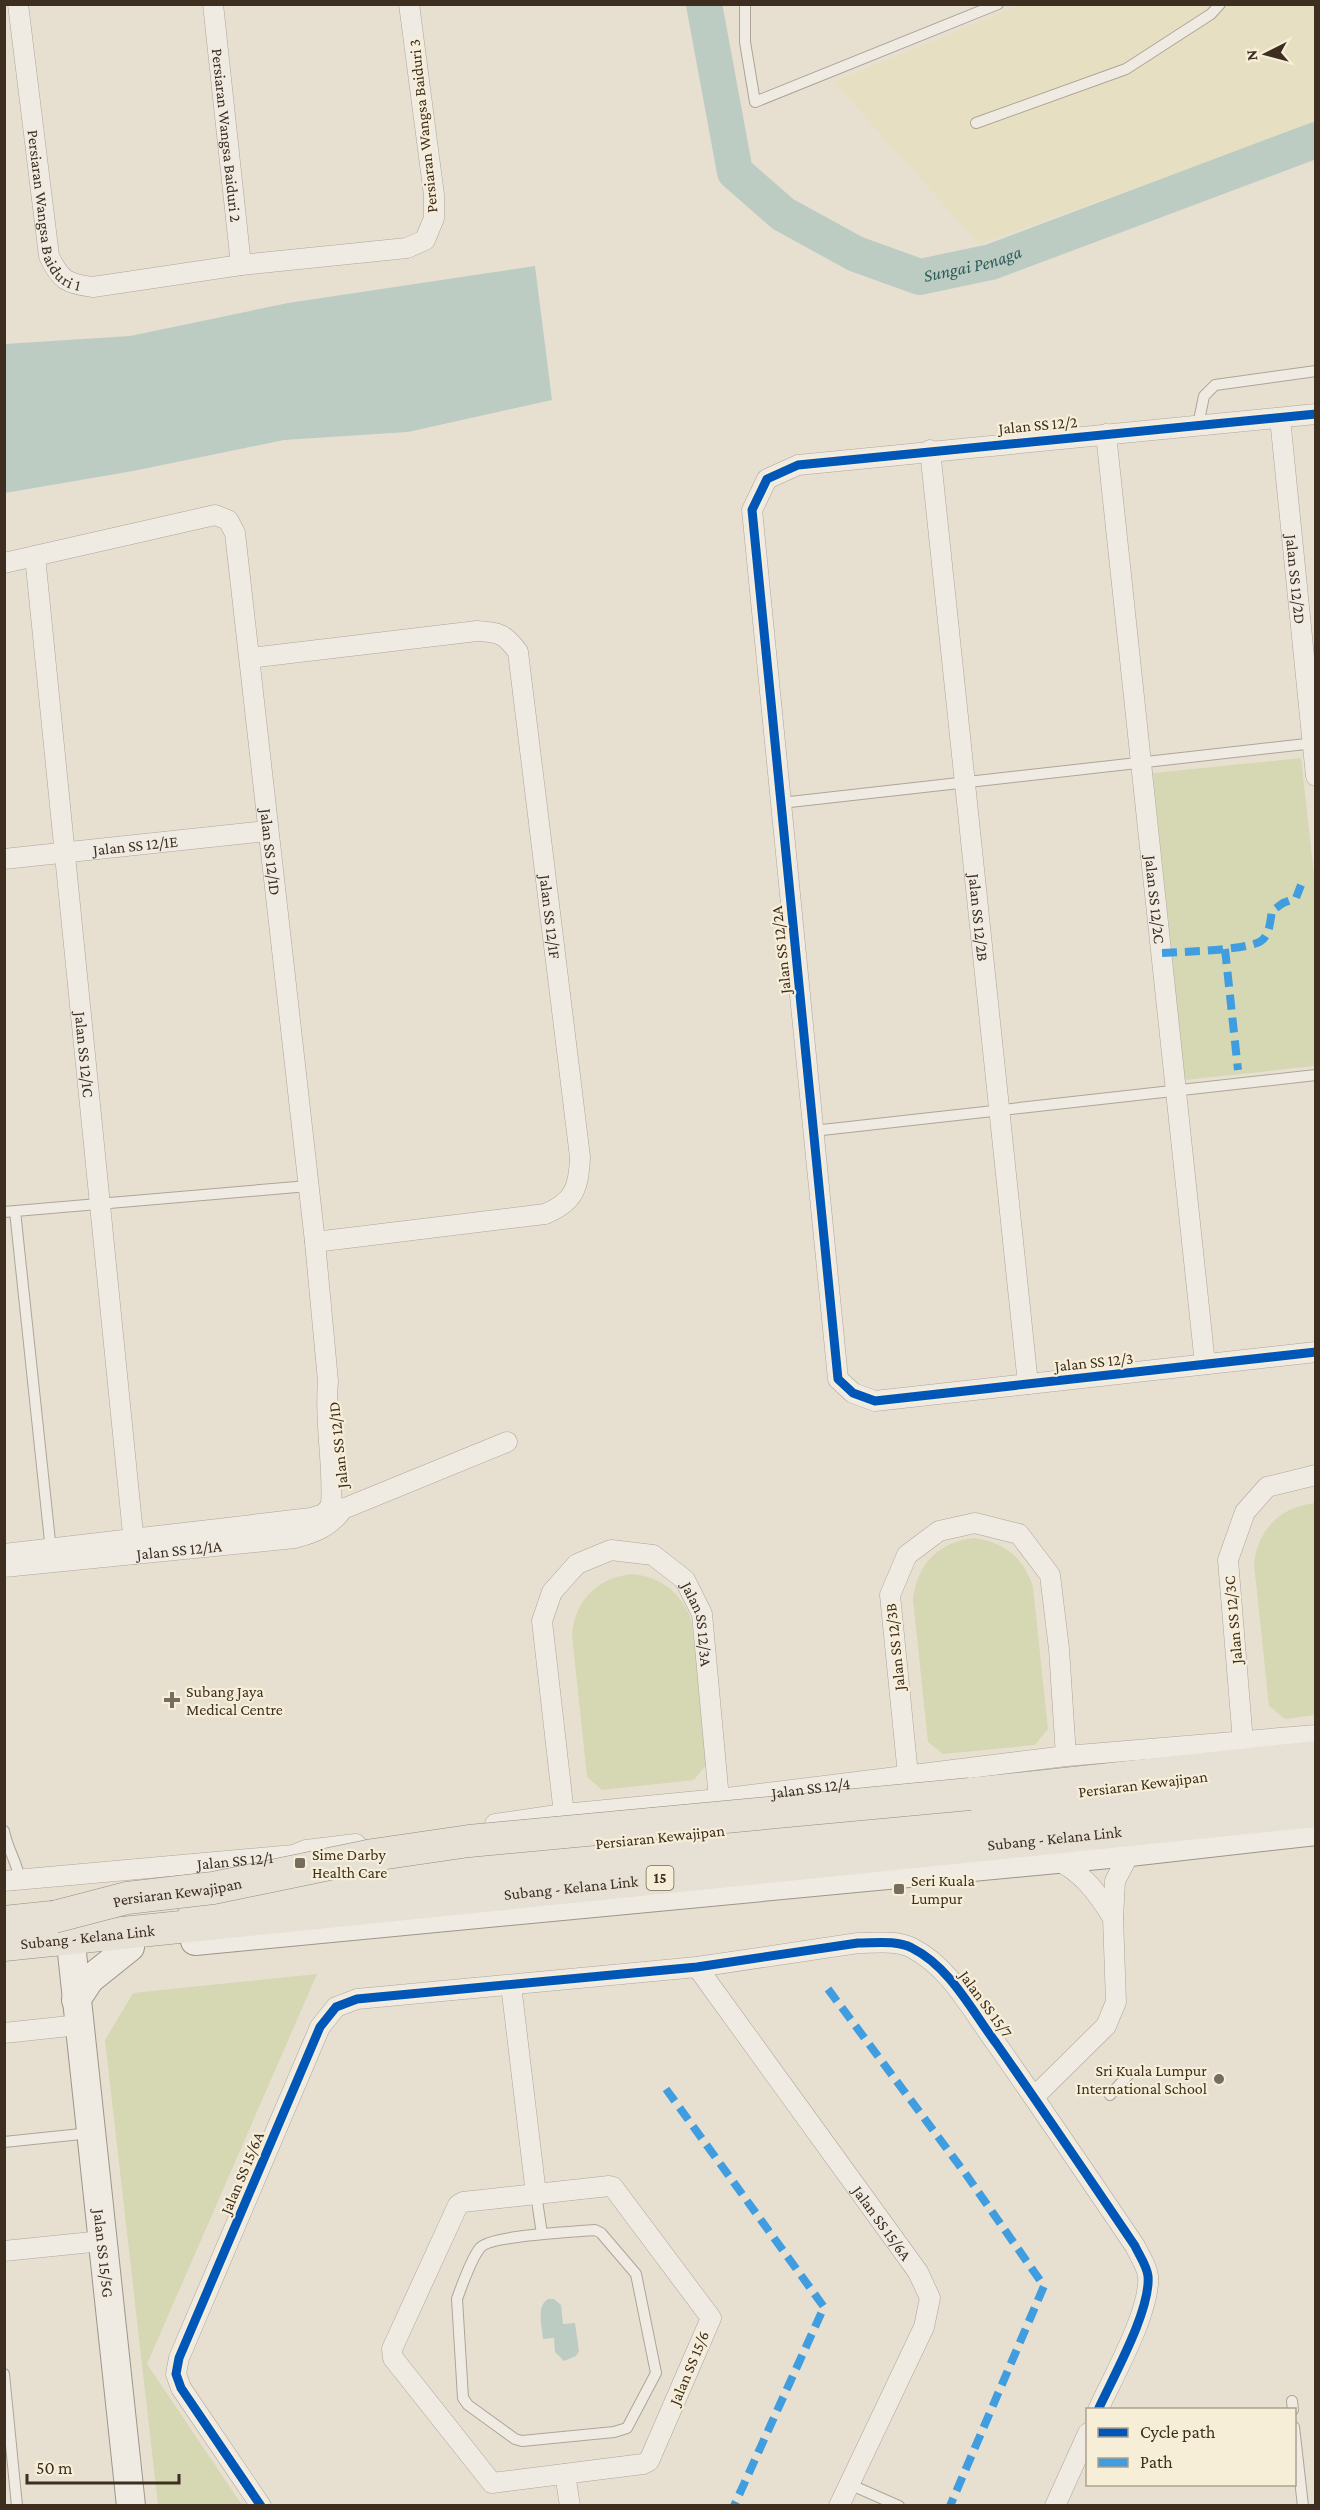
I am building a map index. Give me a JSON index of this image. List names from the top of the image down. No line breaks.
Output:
{"streets":{"main road":["Persiaran Kewajipan","Subang - Kelana Link","15","Jalan SS 15/5G"],"street":["Persiaran Wangsa Baiduri 3","Persiaran Wangsa Baiduri 2","Persiaran Wangsa Baiduri 1","Jalan SS 12/2","Jalan SS 12/2D","Jalan SS 12/1E","Jalan SS 12/1D","Jalan SS 12/2C","Jalan SS 12/2B","Jalan SS 12/1F","Jalan SS 12/2A","Jalan SS 12/1C","Jalan SS 12/3","Jalan SS 12/1A","Jalan SS 12/3C","Jalan SS 12/3A","Jalan SS 12/3B","Jalan SS 12/4","Jalan SS 12/1","Jalan SS 15/7","Jalan SS 15/6A","Jalan SS 15/6"]},"crossings":[["Persiaran Wangsa Baiduri 3","Persiaran Wangsa Baiduri 2"],["Persiaran Wangsa Baiduri 3","Persiaran Wangsa Baiduri 1"],["Persiaran Wangsa Baiduri 2","Persiaran Wangsa Baiduri 1"],["Jalan SS 12/2","Jalan SS 12/2D"],["Jalan SS 12/2","Jalan SS 12/2C"],["Jalan SS 12/2","Jalan SS 12/2B"],["Jalan SS 12/2","Jalan SS 12/2A"],["Jalan SS 12/1E","Jalan SS 12/1D"],["Jalan SS 12/1E","Jalan SS 12/1C"],["Jalan SS 12/1D","Jalan SS 12/1F"],["Jalan SS 12/1D","Jalan SS 12/1C"],["Jalan SS 12/1D","Jalan SS 12/1A"],["Jalan SS 12/2C","Jalan SS 12/3"],["Jalan SS 12/2B","Jalan SS 12/3"],["Jalan SS 12/2A","Jalan SS 12/3"],["Jalan SS 12/1C","Jalan SS 12/1A"],["Jalan SS 12/3C","Jalan SS 12/4"],["Jalan SS 12/3A","Jalan SS 12/4"],["Jalan SS 12/3B","Jalan SS 12/4"],["Jalan SS 12/4","Jalan SS 12/1"],["Subang - Kelana Link","15"],["Jalan SS 15/7","Jalan SS 15/6A"]],"water":["Sungai Penaga"],"places":{"health":["Subang Jaya Medical Centre"],"transit":["Sime Darby Health Care","Seri Kuala Lumpur"],"other":["Sri Kuala Lumpur International School"]},"legend":["Cycle path","Path"],"scale_bar":"50 m","north":"left"}
